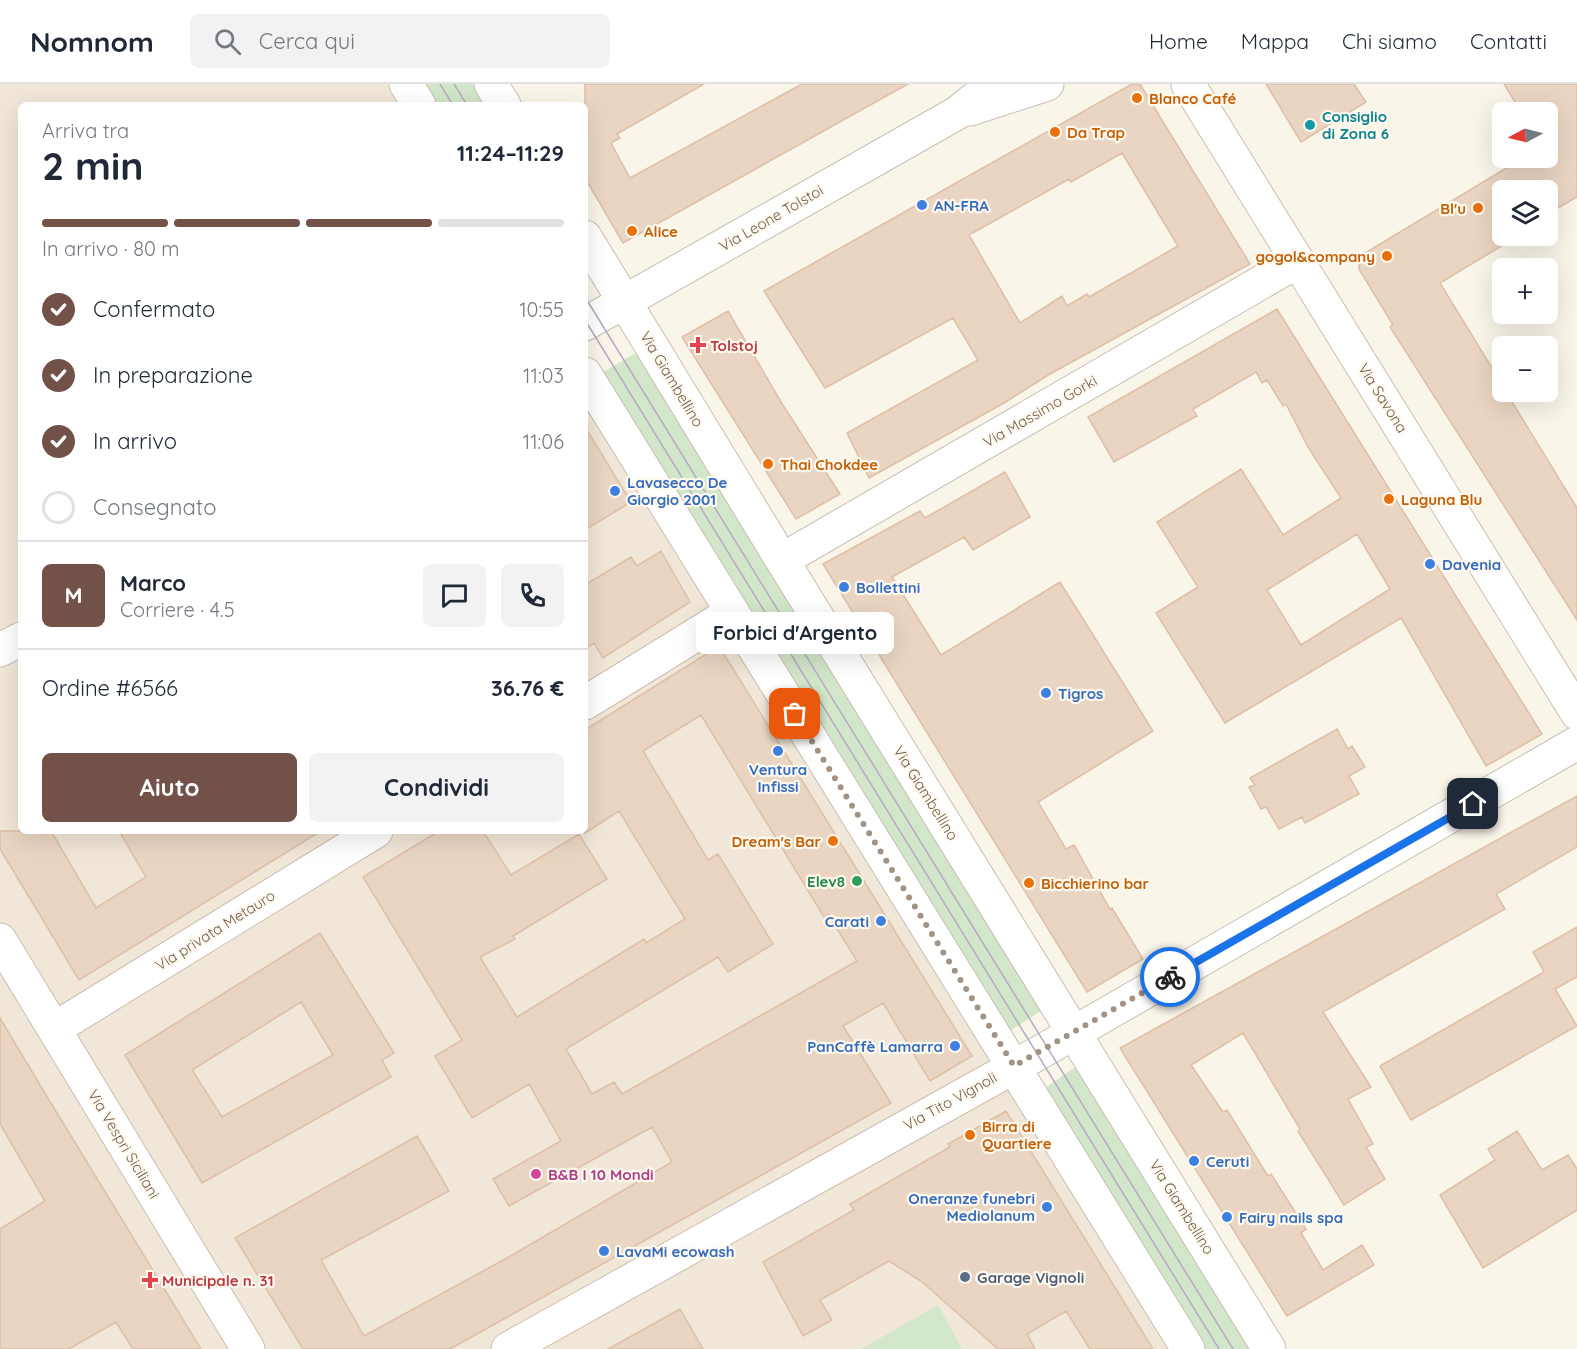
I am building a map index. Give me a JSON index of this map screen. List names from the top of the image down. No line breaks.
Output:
{"streets":{"street":["Via Leone Tolstoi","Via Giambellino","Via Savona","Via Massimo Gorki","Via privata Metauro","Via Tito Vignoli","Via Vespri Siciliani"]},"crossings":[["Via Leone Tolstoi","Via Giambellino"],["Via Giambellino","Via Massimo Gorki"],["Via Giambellino","Via Tito Vignoli"],["Via Savona","Via Massimo Gorki"],["Via privata Metauro","Via Vespri Siciliani"]],"places":{"other":["Blanco Café","Consiglio di Zona 6","Da Trap","AN-FRA","Bl'u","Alice","gogol&company","Thai Chokdee","Lavasecco De Giorgio 2001","Laguna Blu","Davenia","Bollettini","Tigros","Forbici d'Argento","Ventura Infissi","Dream's Bar","Elev8","Bicchierino bar","Carati","PanCaffè Lamarra","Birra di Quartiere","Ceruti","B&B I 10 Mondi","Oneranze funebri Mediolanum","Fairy nails spa","LavaMi ecowash","Garage Vignoli"],"health":["Tolstoj","Municipale n. 31"]},"north":"left","page":{"header":"Nomnom","search":"Cerca qui","nav":["Home","Mappa","Chi siamo","Contatti"],"map_buttons":["+","−"],"heading":["2 min","Arriva tra","11:24–11:29"],"panel":["Marco","Corriere · 4.5","Ordine #6566","36.76 €"],"bar":"In arrivo · 80 m","list":[["Confermato","10:55"],["In preparazione","11:03"],["In arrivo","11:06"],"Consegnato"],"round":"M","bubble":"Forbici d'Argento","buttons":["Aiuto","Condividi"]}}
